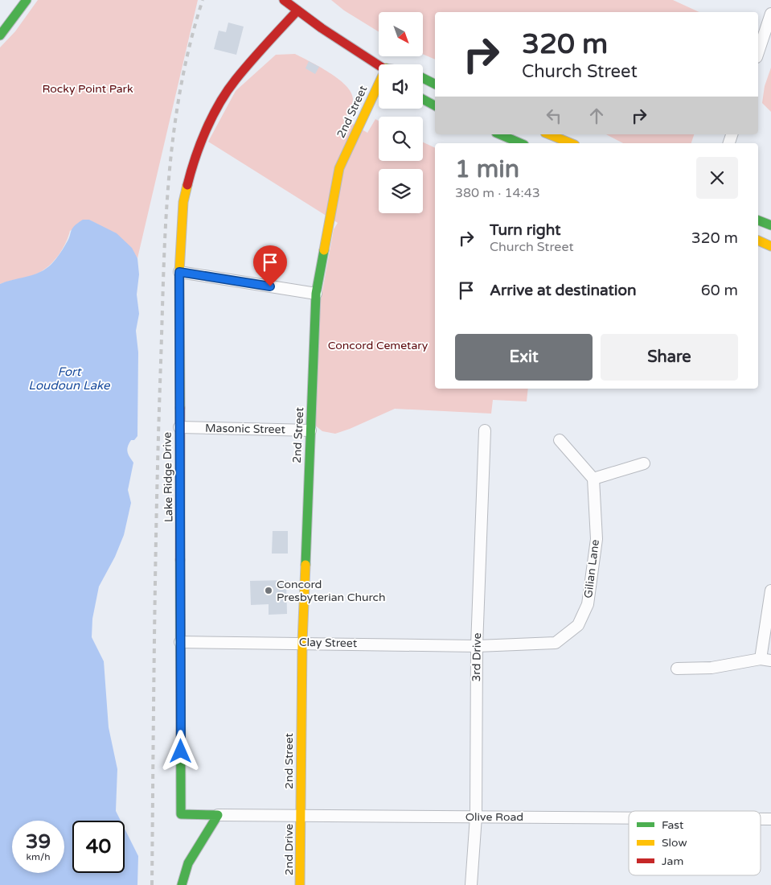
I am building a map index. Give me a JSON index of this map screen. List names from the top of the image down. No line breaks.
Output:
{"streets":{"street":["2nd Street","Masonic Street","Lake Ridge Drive","Gilian Lane","Clay Street","3rd Drive","Olive Road","2nd Drive"]},"crossings":[["2nd Street","Masonic Street"],["2nd Street","Clay Street"],["2nd Street","Olive Road"],["2nd Street","2nd Drive"],["Masonic Street","Lake Ridge Drive"],["Lake Ridge Drive","Clay Street"],["Lake Ridge Drive","Olive Road"],["Gilian Lane","Clay Street"],["Gilian Lane","3rd Drive"],["Clay Street","3rd Drive"],["3rd Drive","Olive Road"],["Olive Road","2nd Drive"]],"water":["Fort Loudoun Lake"],"parks":["Rocky Point Park","Concord Cemetary"],"places":["Concord Presbyterian Church"],"legend":["Fast","Slow","Jam"],"north":"bottom right","page":{"turn":["320 m","Church Street"],"heading":["1 min","380 m · 14:43"],"list":[{"name":"Turn right","note":"Church Street","value":"320 m"},{"name":"Arrive at destination","value":"60 m"}],"buttons":["Exit","Share"],"speed":"39 km/h","limit":"40"}}
